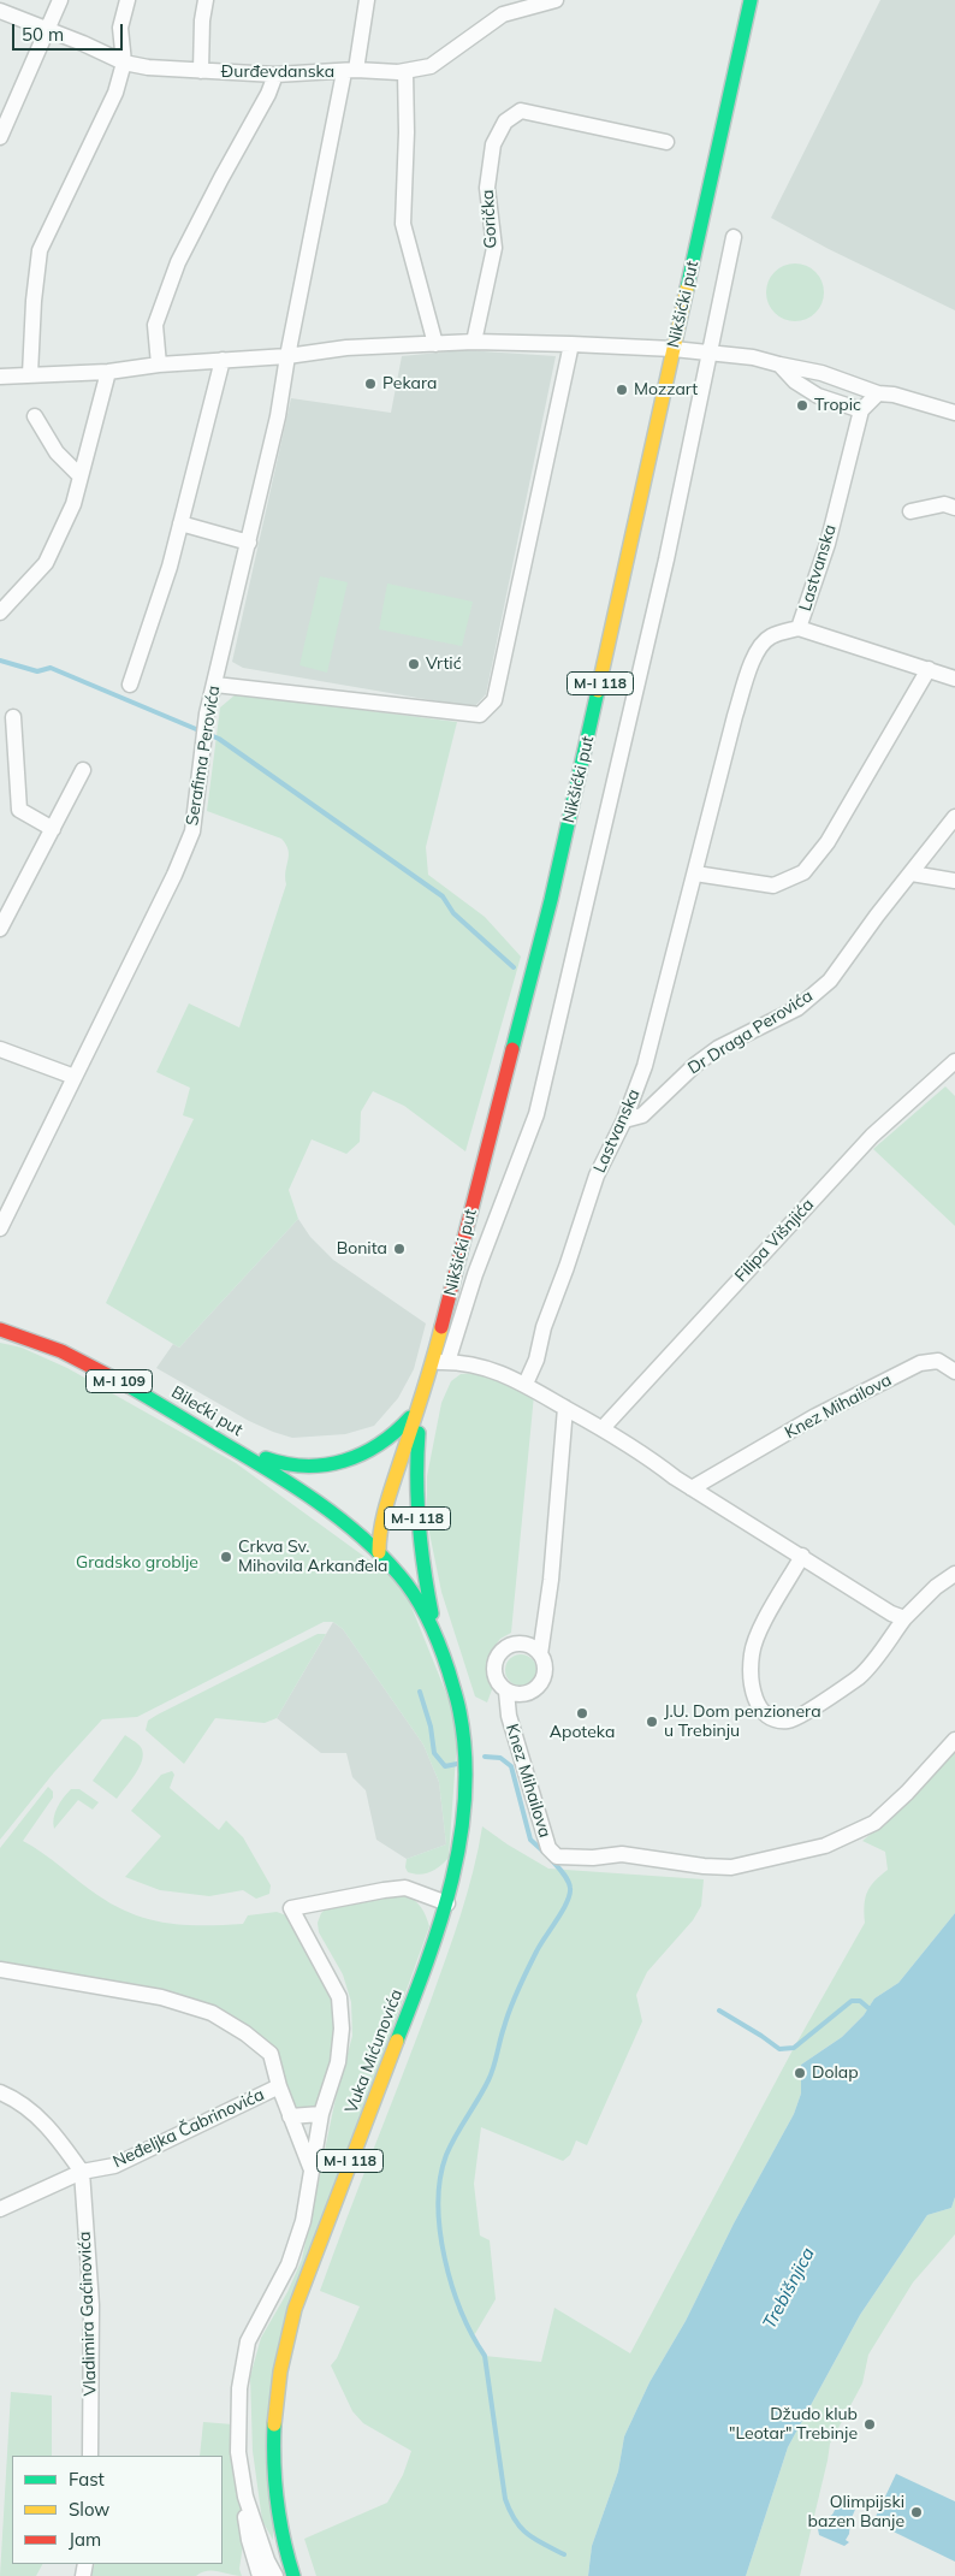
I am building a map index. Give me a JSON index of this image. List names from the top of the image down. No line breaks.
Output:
{"streets":{"main road":["Nikšićki put","M-I 118","M-I 109","Bilećki put","Vuka Mićunovića"],"street":["Đurđevdanska","Gorička","Lastvanska","Serafima Perovića","Dr Draga Perovića","Filipa Višnjića","Knez Mihailova","Neđeljka Čabrinovića","Vladimira Gaćinovića"]},"crossings":[["Nikšićki put","M-I 118"],["Nikšićki put","Bilećki put"],["Nikšićki put","Vuka Mićunovića"],["Lastvanska","Dr Draga Perovića"],["M-I 118","Vuka Mićunovića"],["Bilećki put","Vuka Mićunovića"],["Neđeljka Čabrinovića","Vladimira Gaćinovića"]],"water":["Trebišnjica"],"parks":["Gradsko groblje"],"places":["Pekara","Mozzart","Tropic","Vrtić","Bonita","Crkva Sv. Mihovila Arkanđela","Apoteka","J.U. Dom penzionera u Trebinju","Dolap","Džudo klub \"Leotar\" Trebinje","Olimpijski bazen Banje"],"legend":["Fast","Slow","Jam"],"scale_bar":"50 m"}
